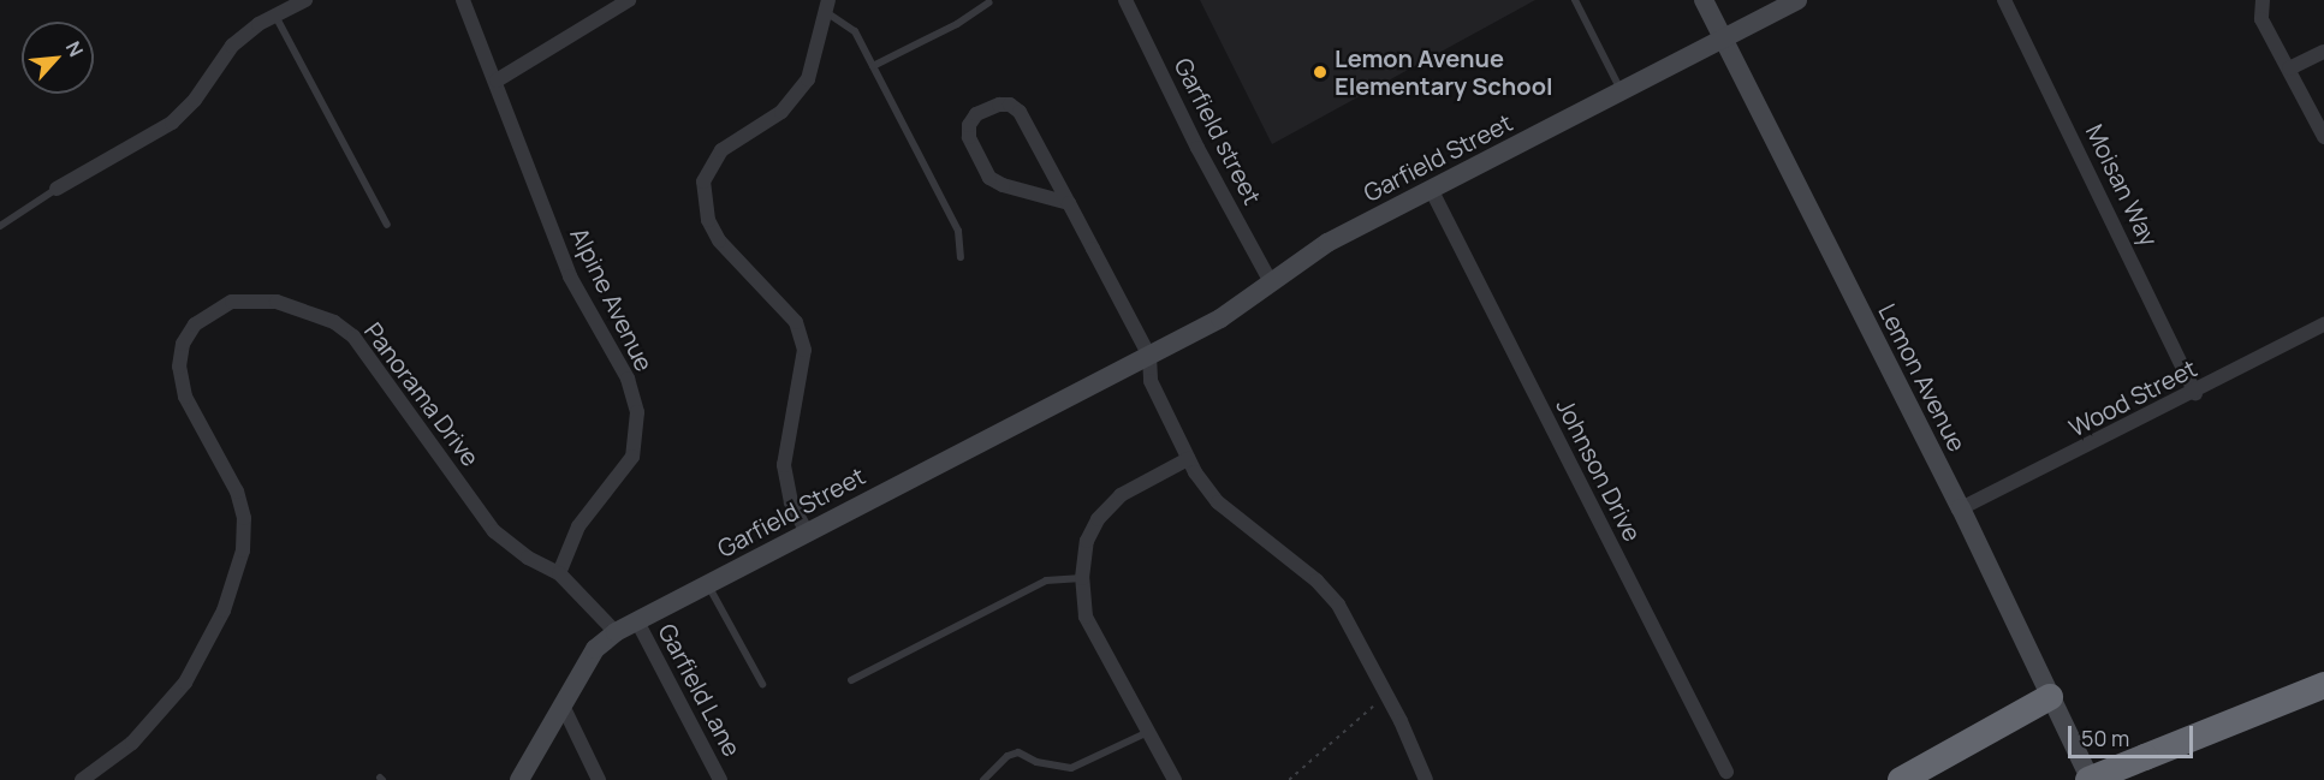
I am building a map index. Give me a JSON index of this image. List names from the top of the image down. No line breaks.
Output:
{"streets":{"street":["Garfield street","Garfield Street","Moisan Way","Alpine Avenue","Lemon Avenue","Panorama Drive","Wood Street","Johnson Drive","Garfield Lane"]},"crossings":[["Garfield street","Garfield Street"],["Garfield Street","Lemon Avenue"],["Garfield Street","Johnson Drive"],["Garfield Street","Garfield Lane"],["Moisan Way","Wood Street"],["Alpine Avenue","Panorama Drive"],["Lemon Avenue","Wood Street"]],"places":["Lemon Avenue Elementary School"],"scale_bar":"50 m","north":"top right"}
